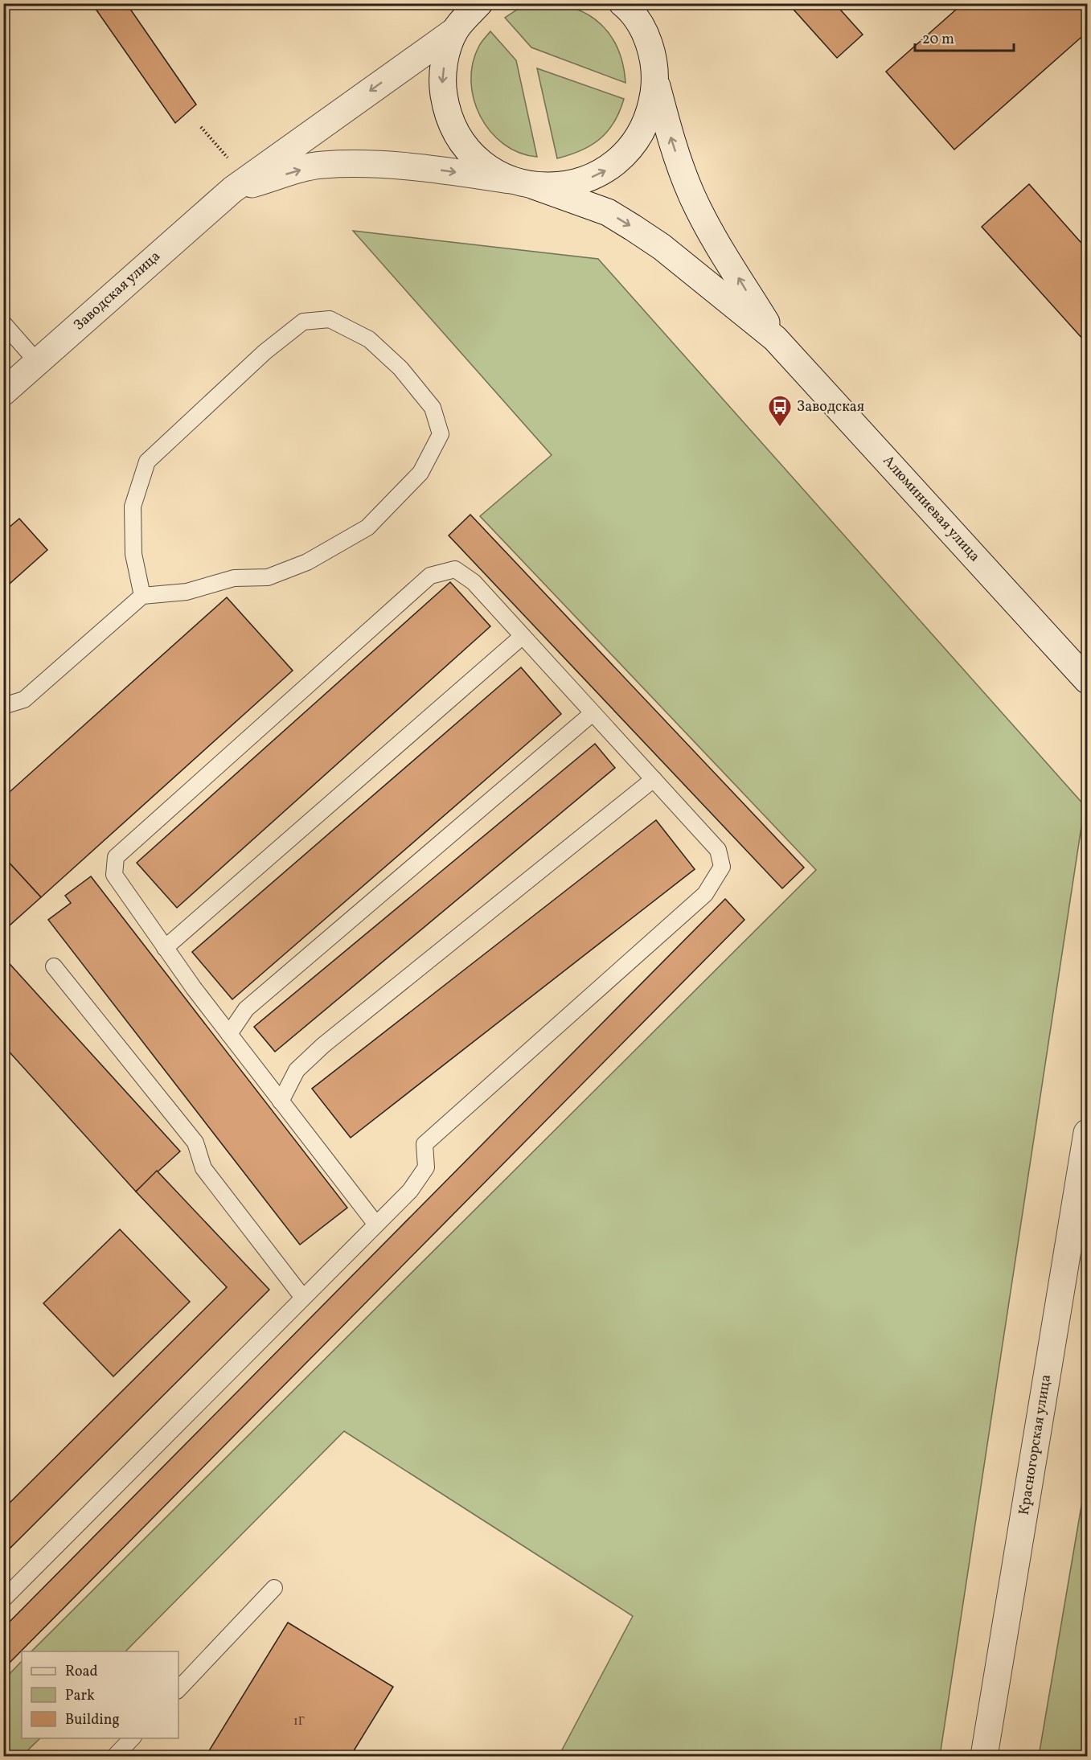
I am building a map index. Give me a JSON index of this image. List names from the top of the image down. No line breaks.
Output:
{"streets":{"main road":["Заводская улица","Алюминиевая улица","Красногорская улица"]},"one_way":["Заводская улица"],"places":{"bus stop":["Заводская"]},"house_numbers":["1Г"],"legend":["Road","Park","Building"],"scale_bar":"20 m"}
